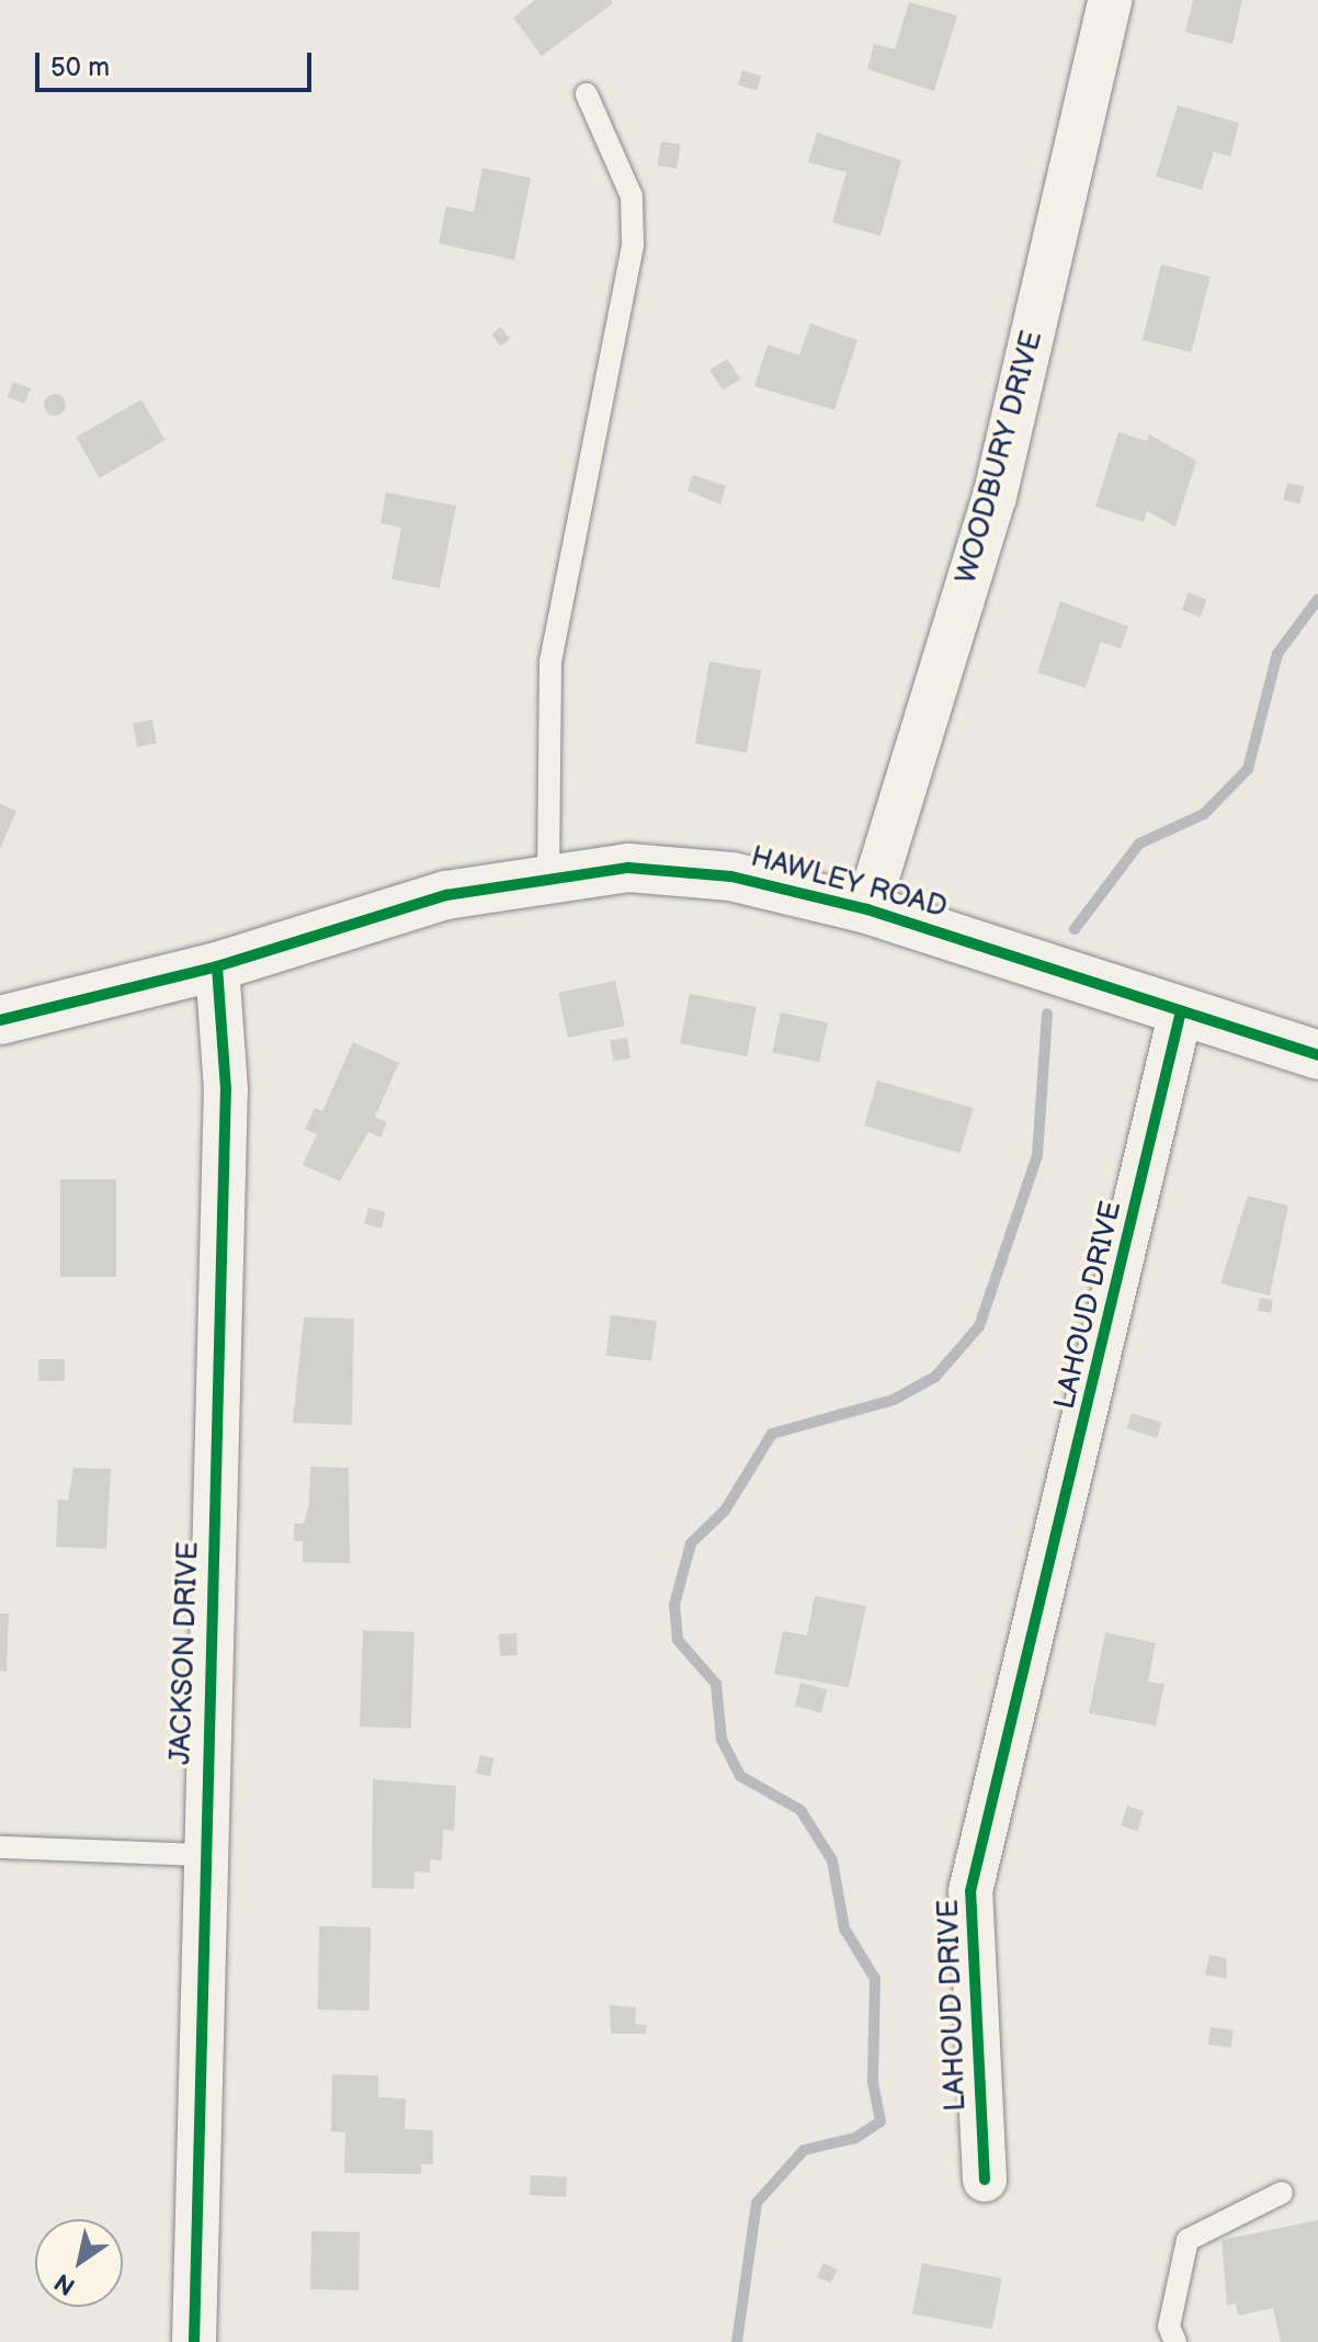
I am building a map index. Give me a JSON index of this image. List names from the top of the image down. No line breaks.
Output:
{"streets":{"street":["WOODBURY DRIVE","HAWLEY ROAD","LAHOUD DRIVE","JACKSON DRIVE"]},"crossings":[["WOODBURY DRIVE","HAWLEY ROAD"],["HAWLEY ROAD","LAHOUD DRIVE"],["HAWLEY ROAD","JACKSON DRIVE"]],"scale_bar":"50 m","north":"bottom left"}
